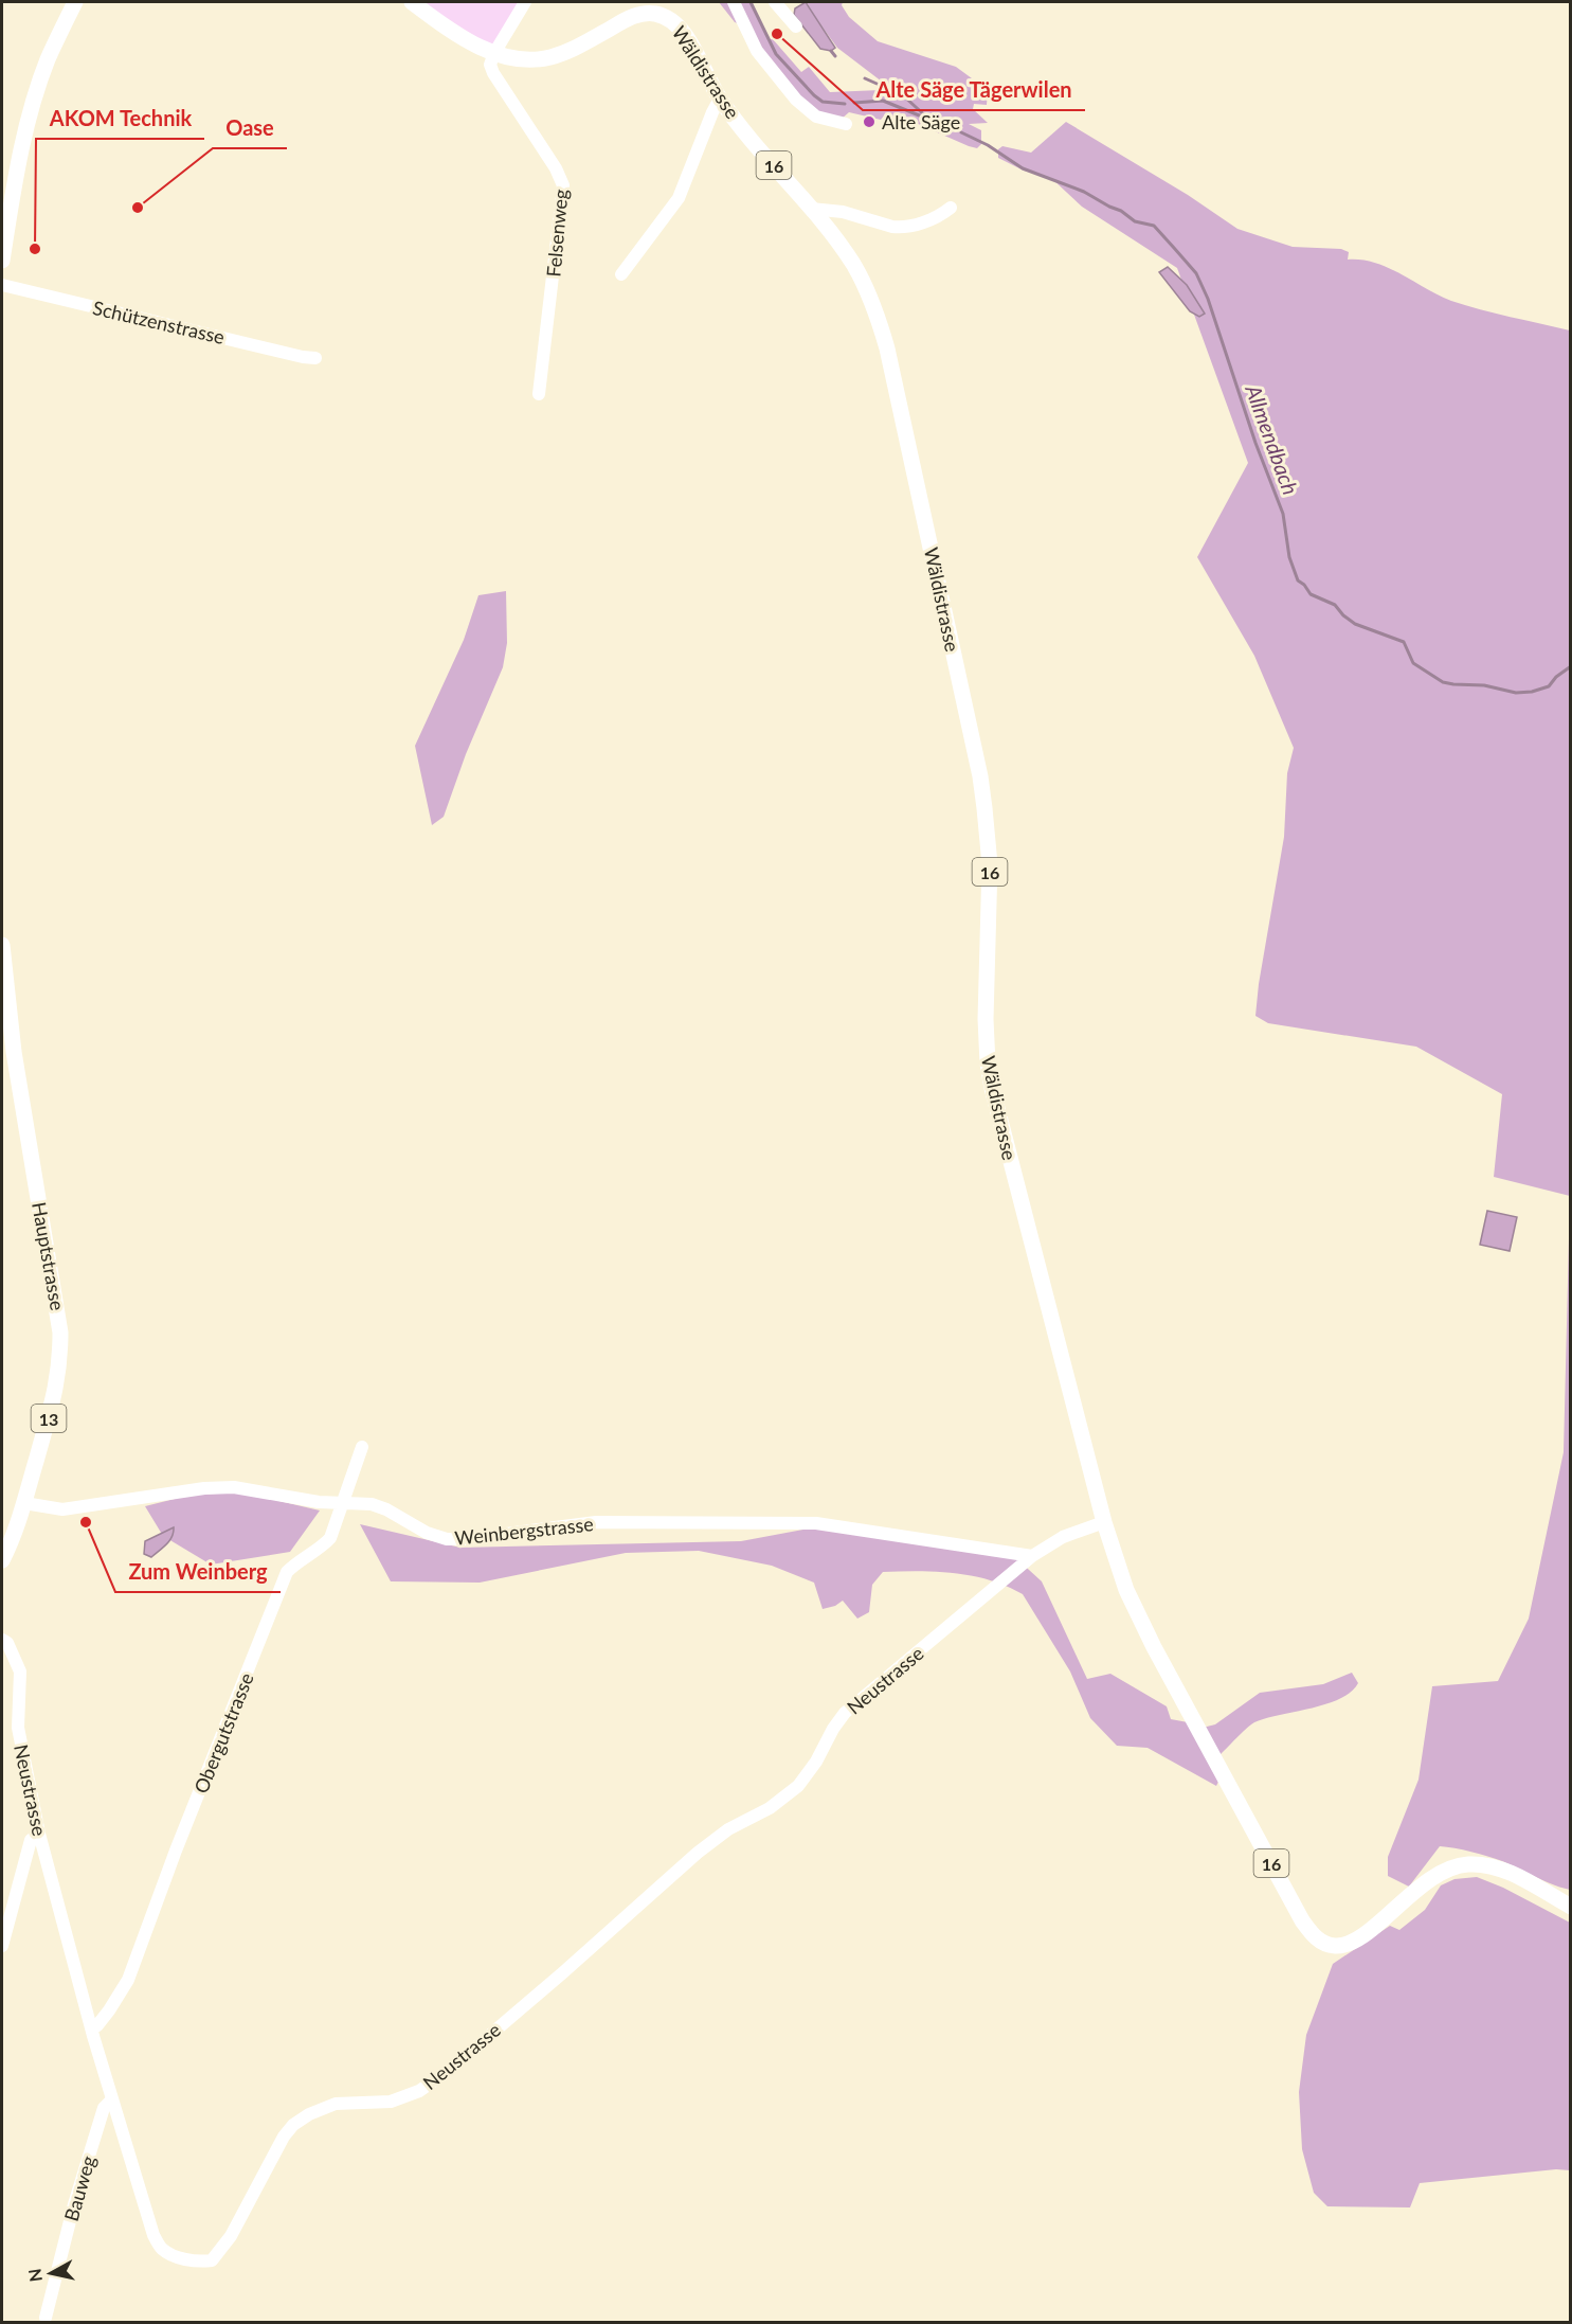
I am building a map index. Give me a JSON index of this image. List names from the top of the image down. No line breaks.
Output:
{"streets":{"main road":["Wäldistrasse","16","Hauptstrasse","13"],"street":["Felsenweg","Schützenstrasse","Weinbergstrasse","Neustrasse","Obergutstrasse","Bauweg"]},"crossings":[["Wäldistrasse","16"],["Wäldistrasse","Felsenweg"],["Wäldistrasse","Neustrasse"],["16","Neustrasse"],["Hauptstrasse","Weinbergstrasse"],["Weinbergstrasse","Neustrasse"],["Weinbergstrasse","Obergutstrasse"],["Neustrasse","Obergutstrasse"],["Neustrasse","Bauweg"]],"water":["Allmendbach"],"places":["Alte Säge Tägerwilen","Alte Säge","Oase","AKOM Technik","Zum Weinberg"],"north":"left"}
